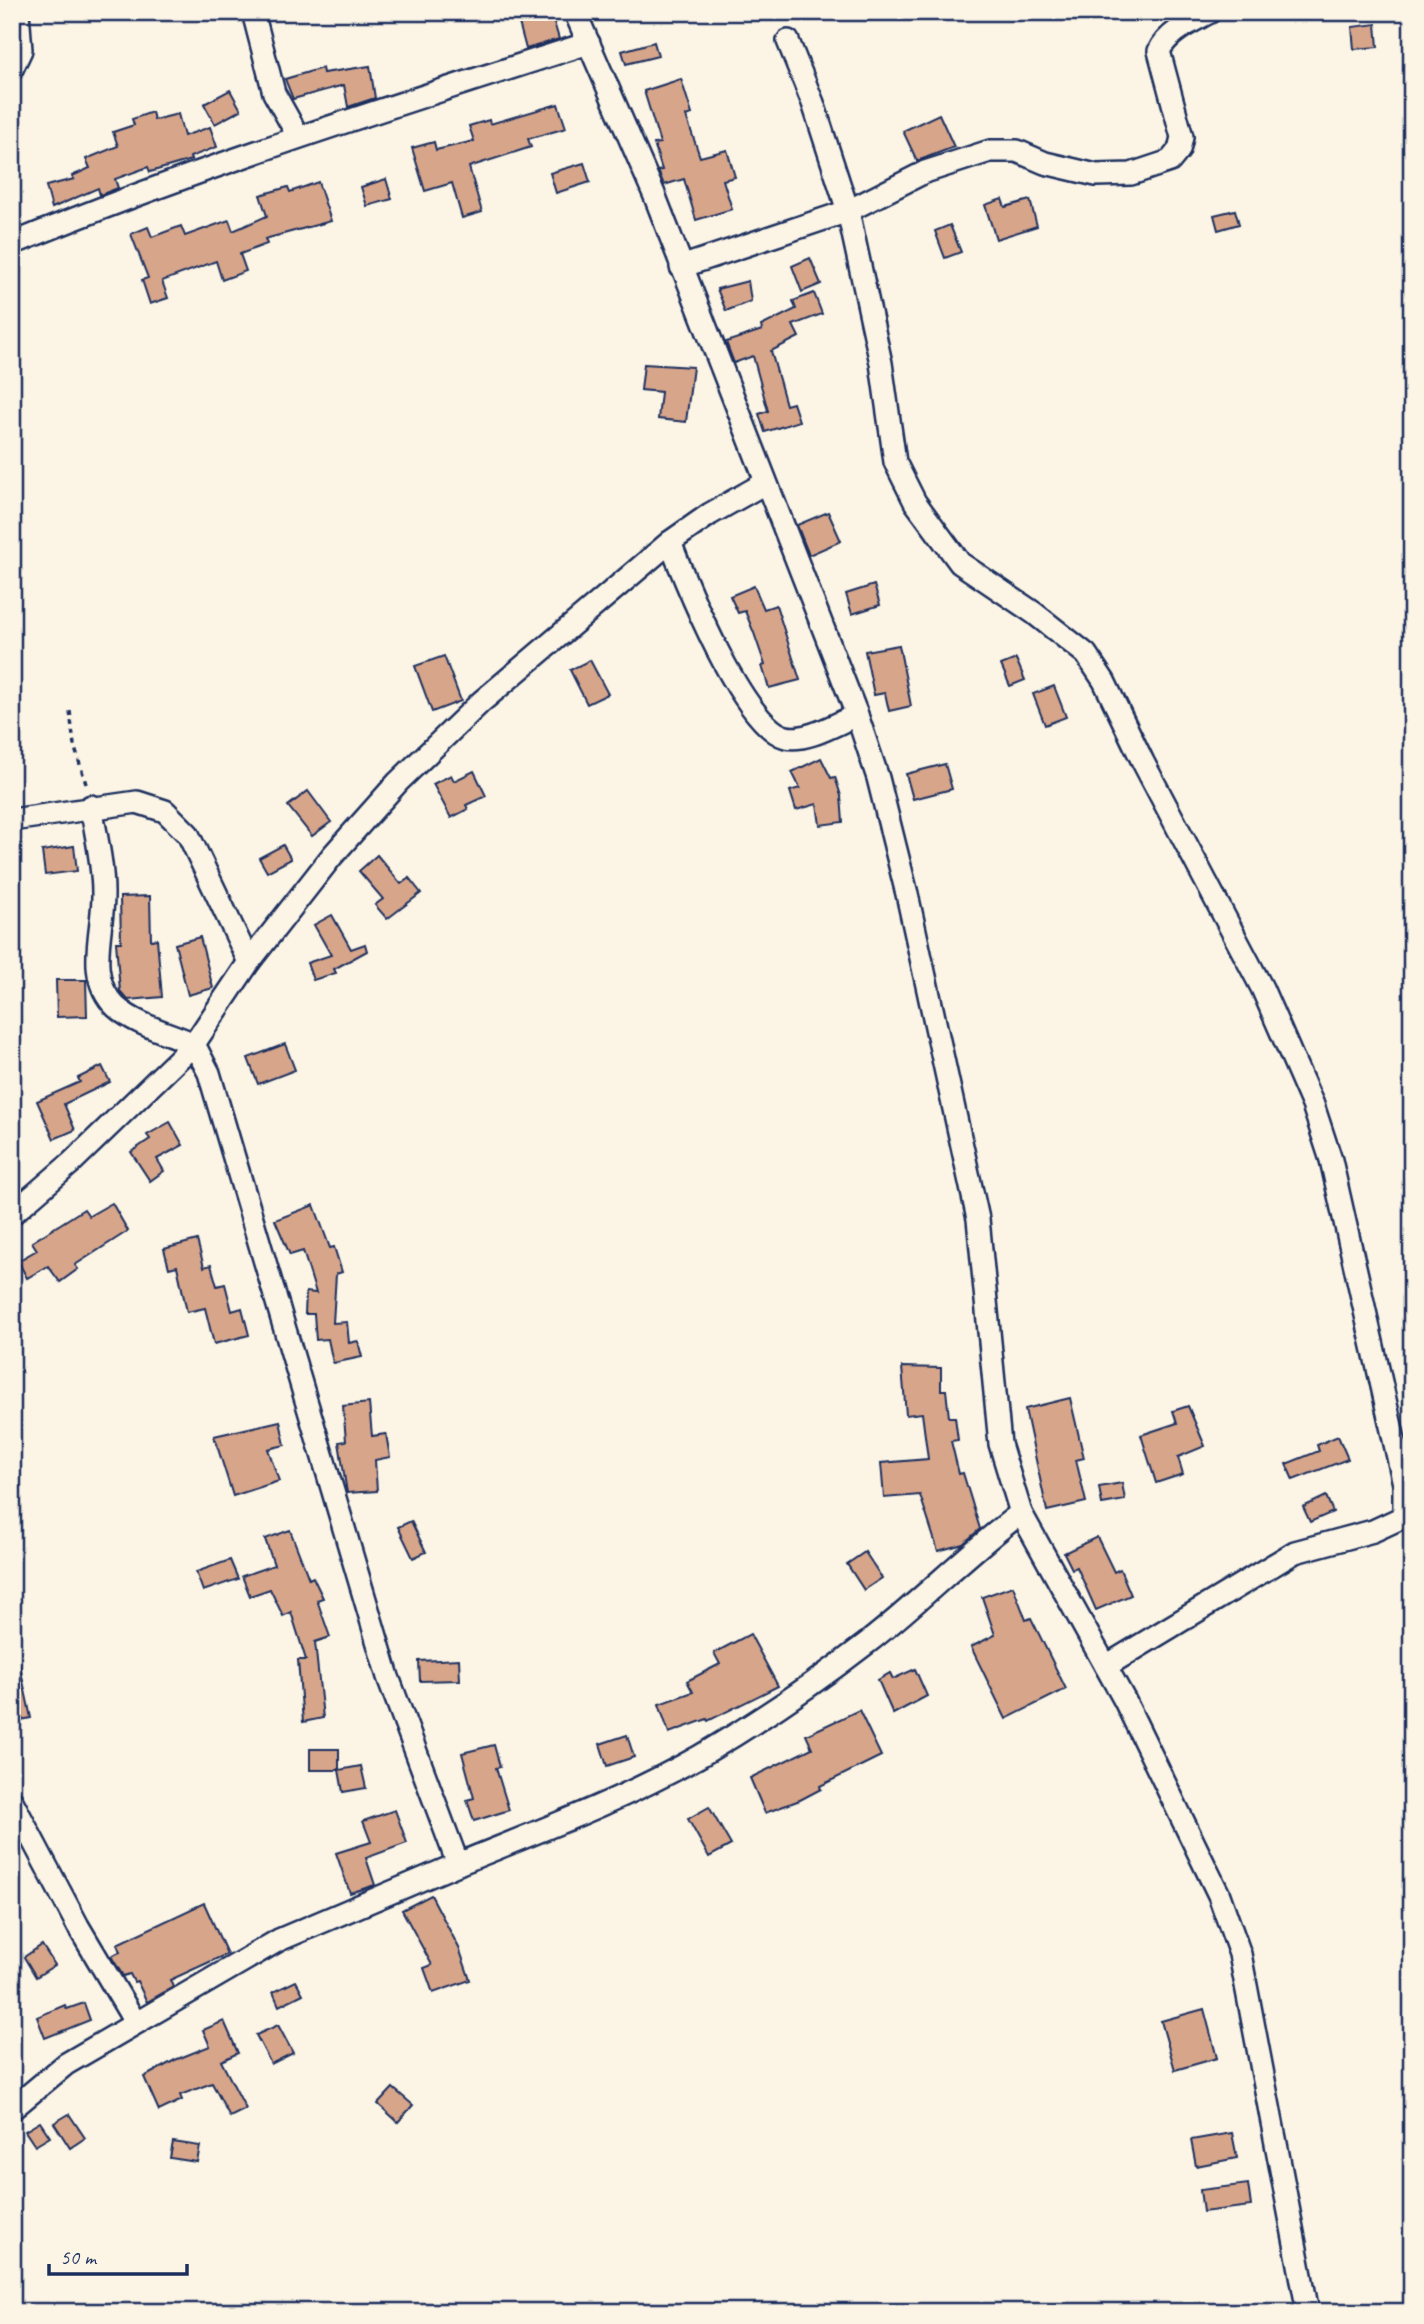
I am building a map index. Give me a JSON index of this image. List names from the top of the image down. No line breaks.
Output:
{"scale_bar":"50 m"}
